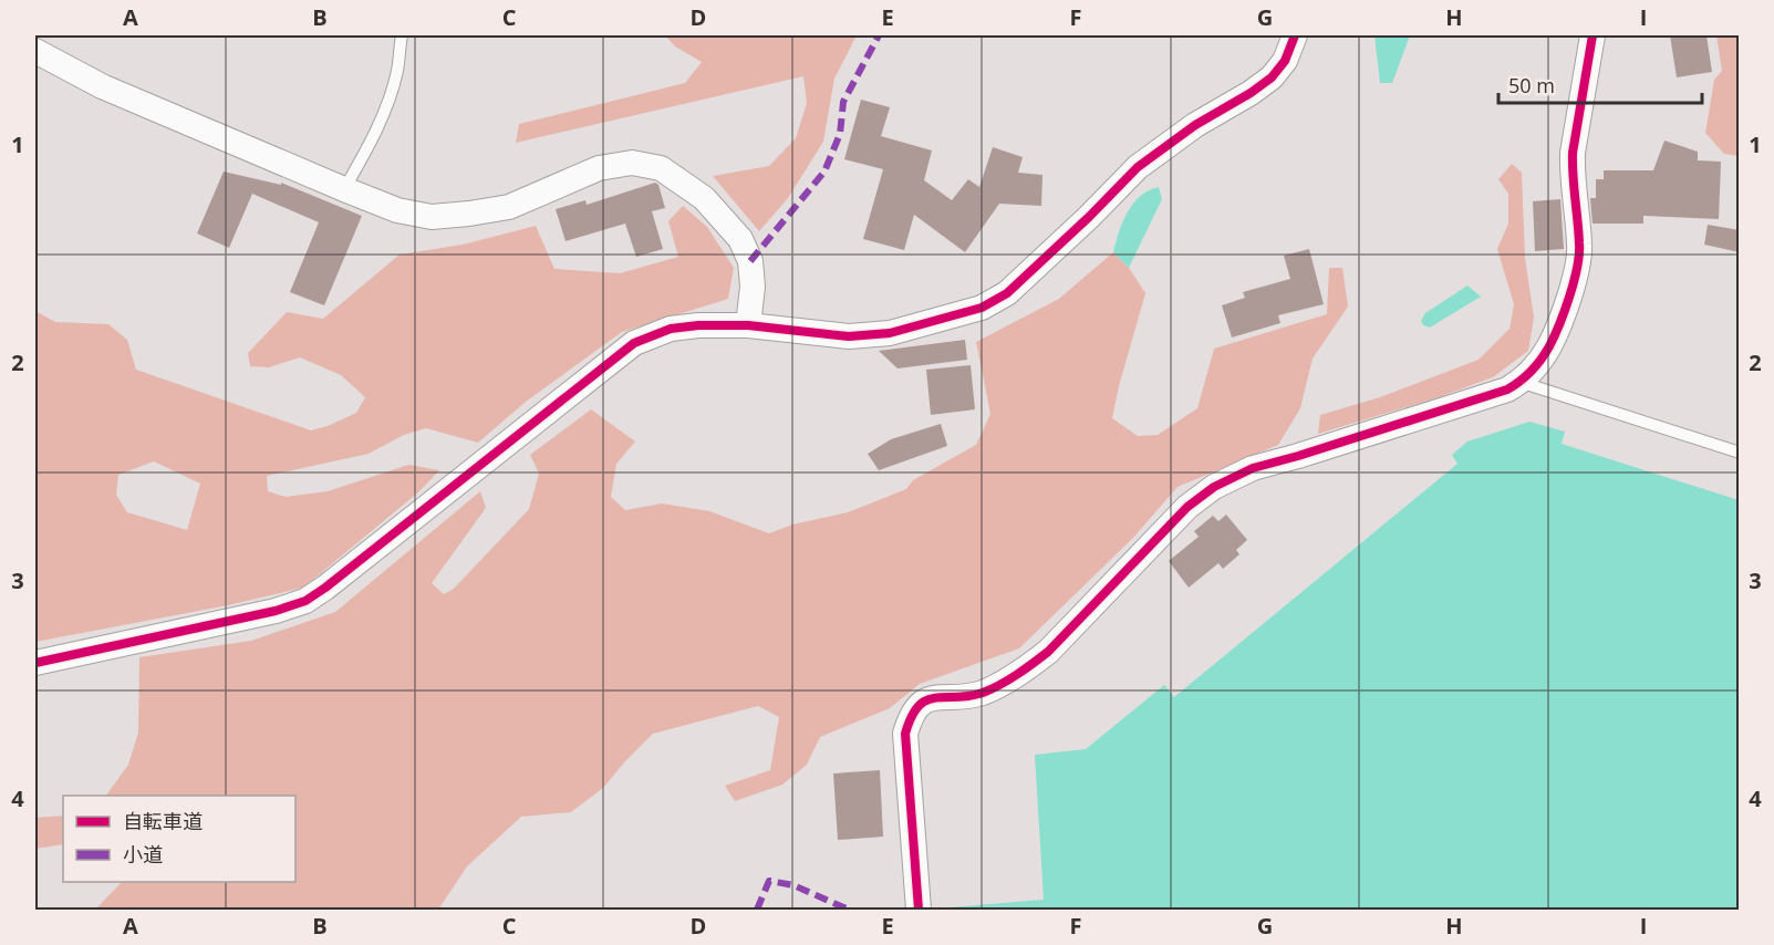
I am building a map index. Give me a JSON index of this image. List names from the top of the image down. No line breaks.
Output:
{"legend":["自転車道","小道"],"scale_bar":"50 m","grid":{"columns":["A","B","C","D","E","F","G","H","I"],"rows":["1","2","3","4"]}}
